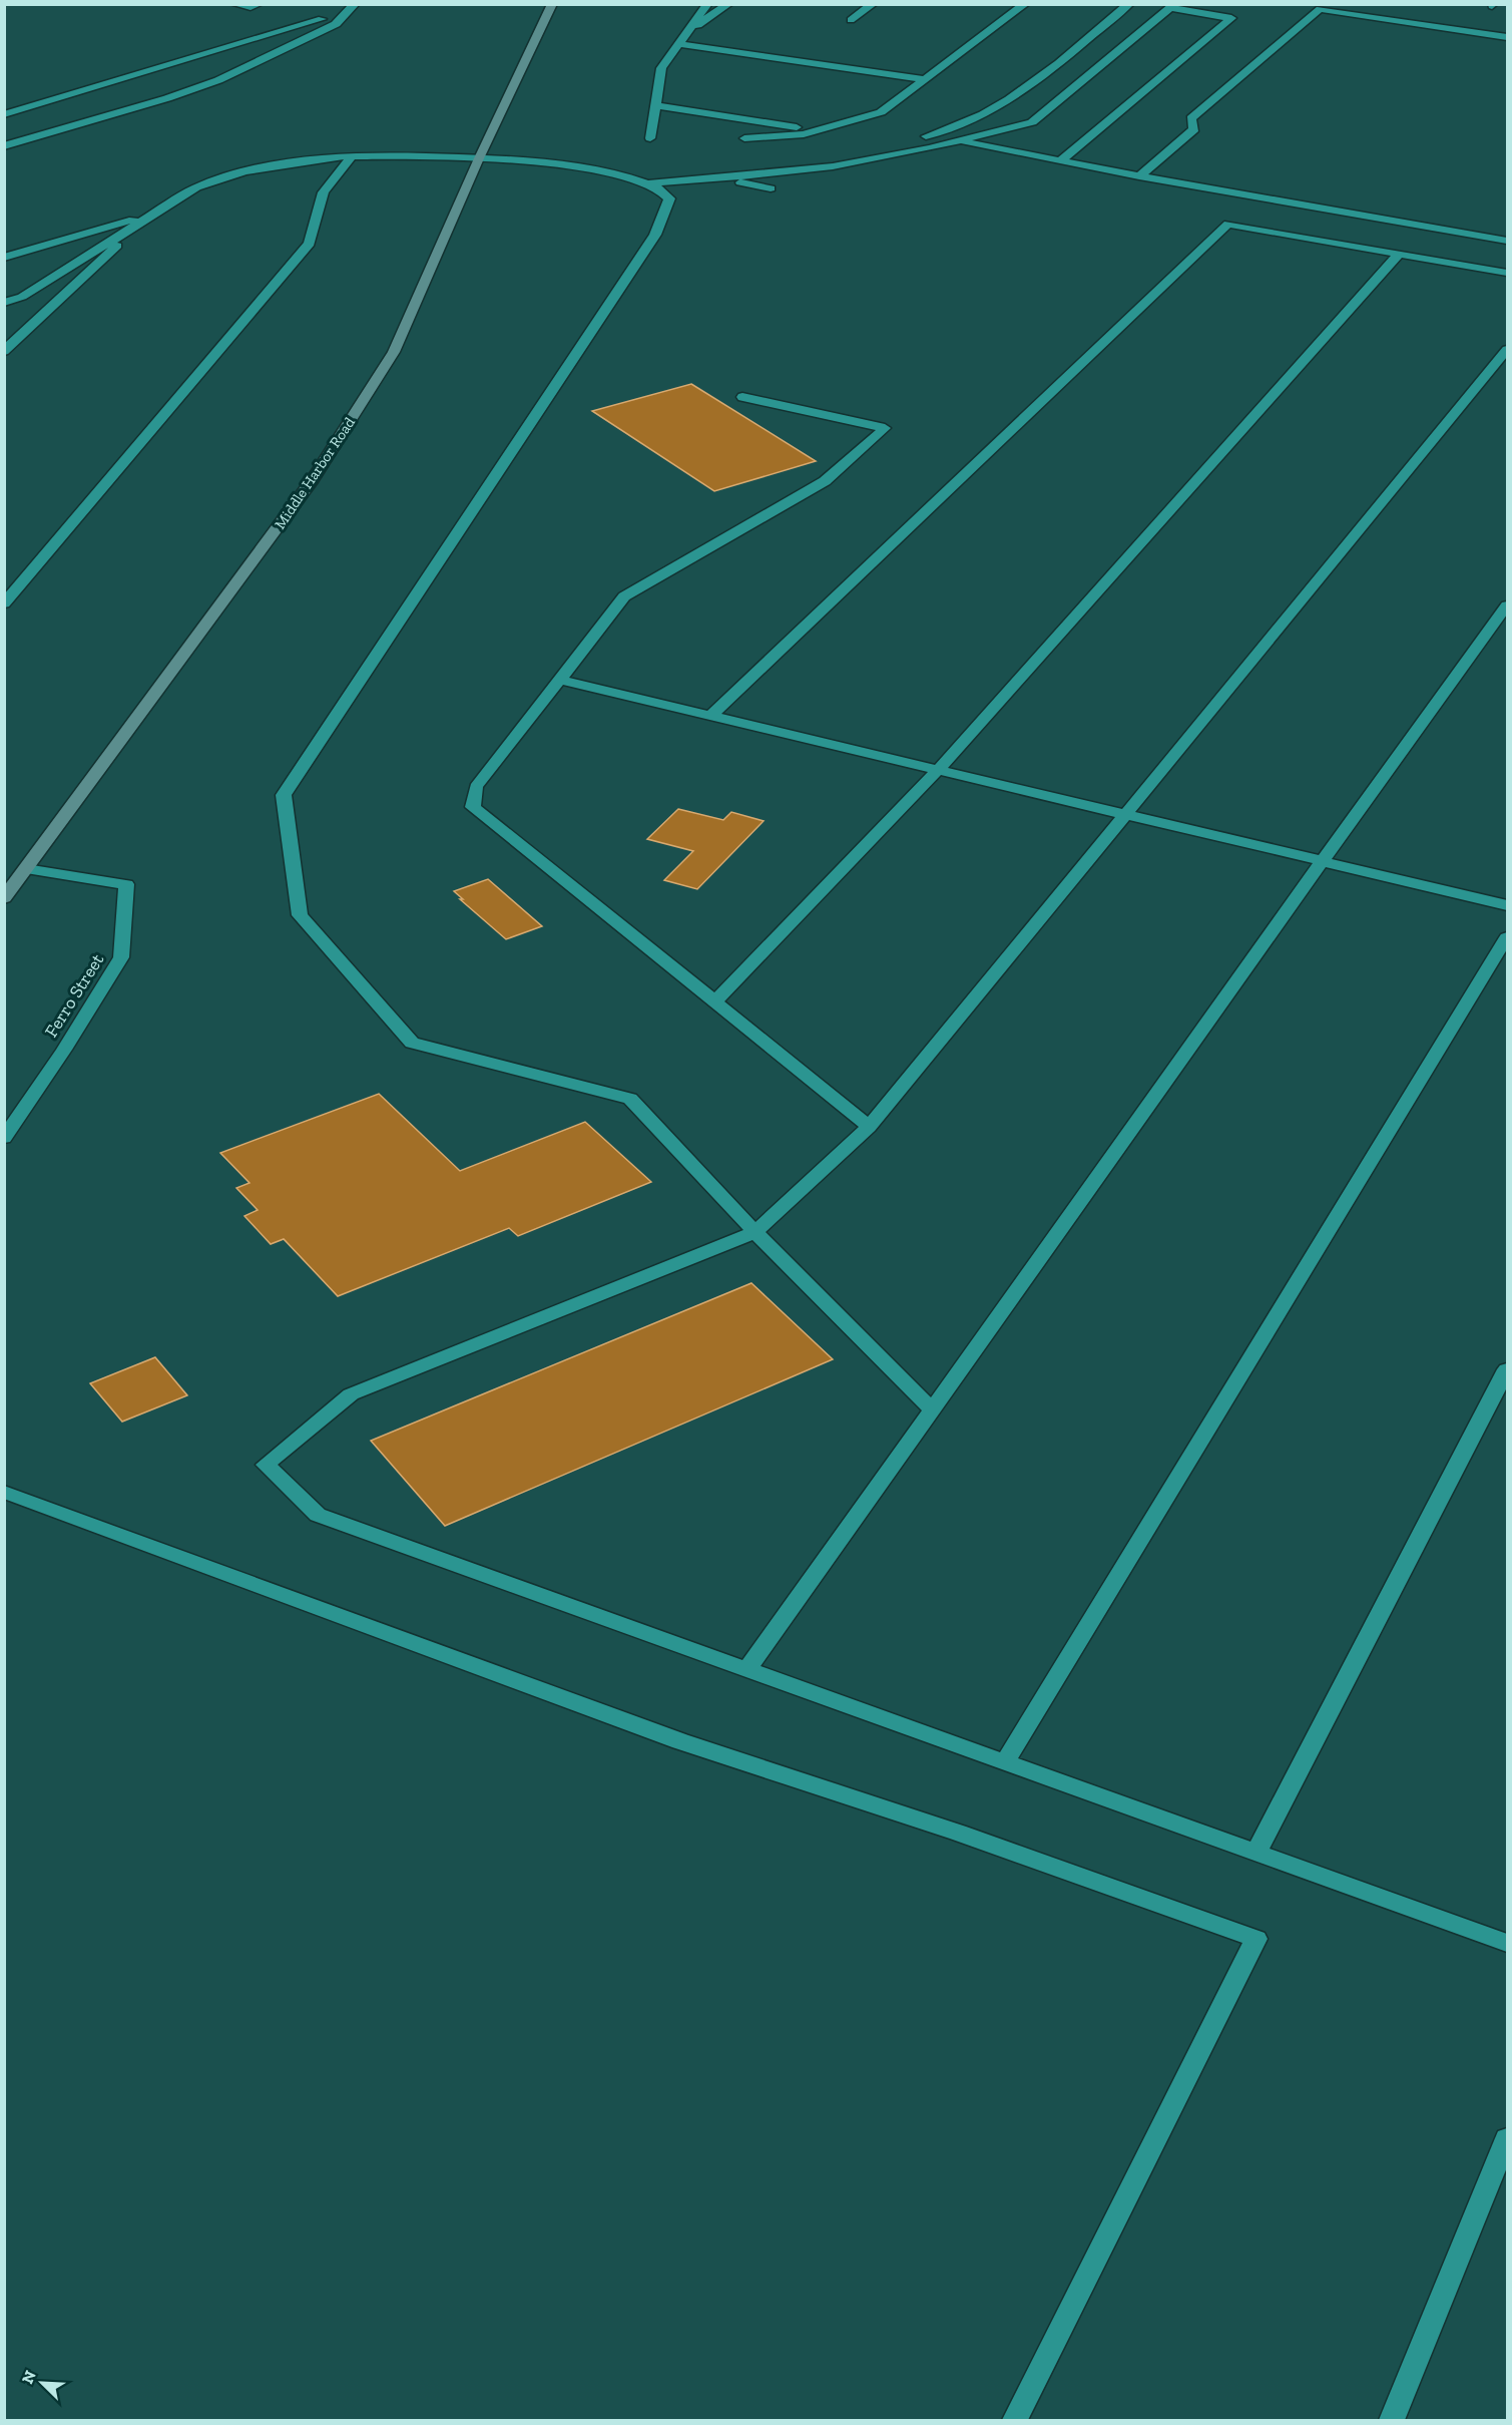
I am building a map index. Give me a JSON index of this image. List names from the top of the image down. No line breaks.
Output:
{"streets":{"main road":["Middle Harbor Road"],"street":["Ferro Street"]},"crossings":[["Middle Harbor Road","Ferro Street"]],"north":"top left"}
